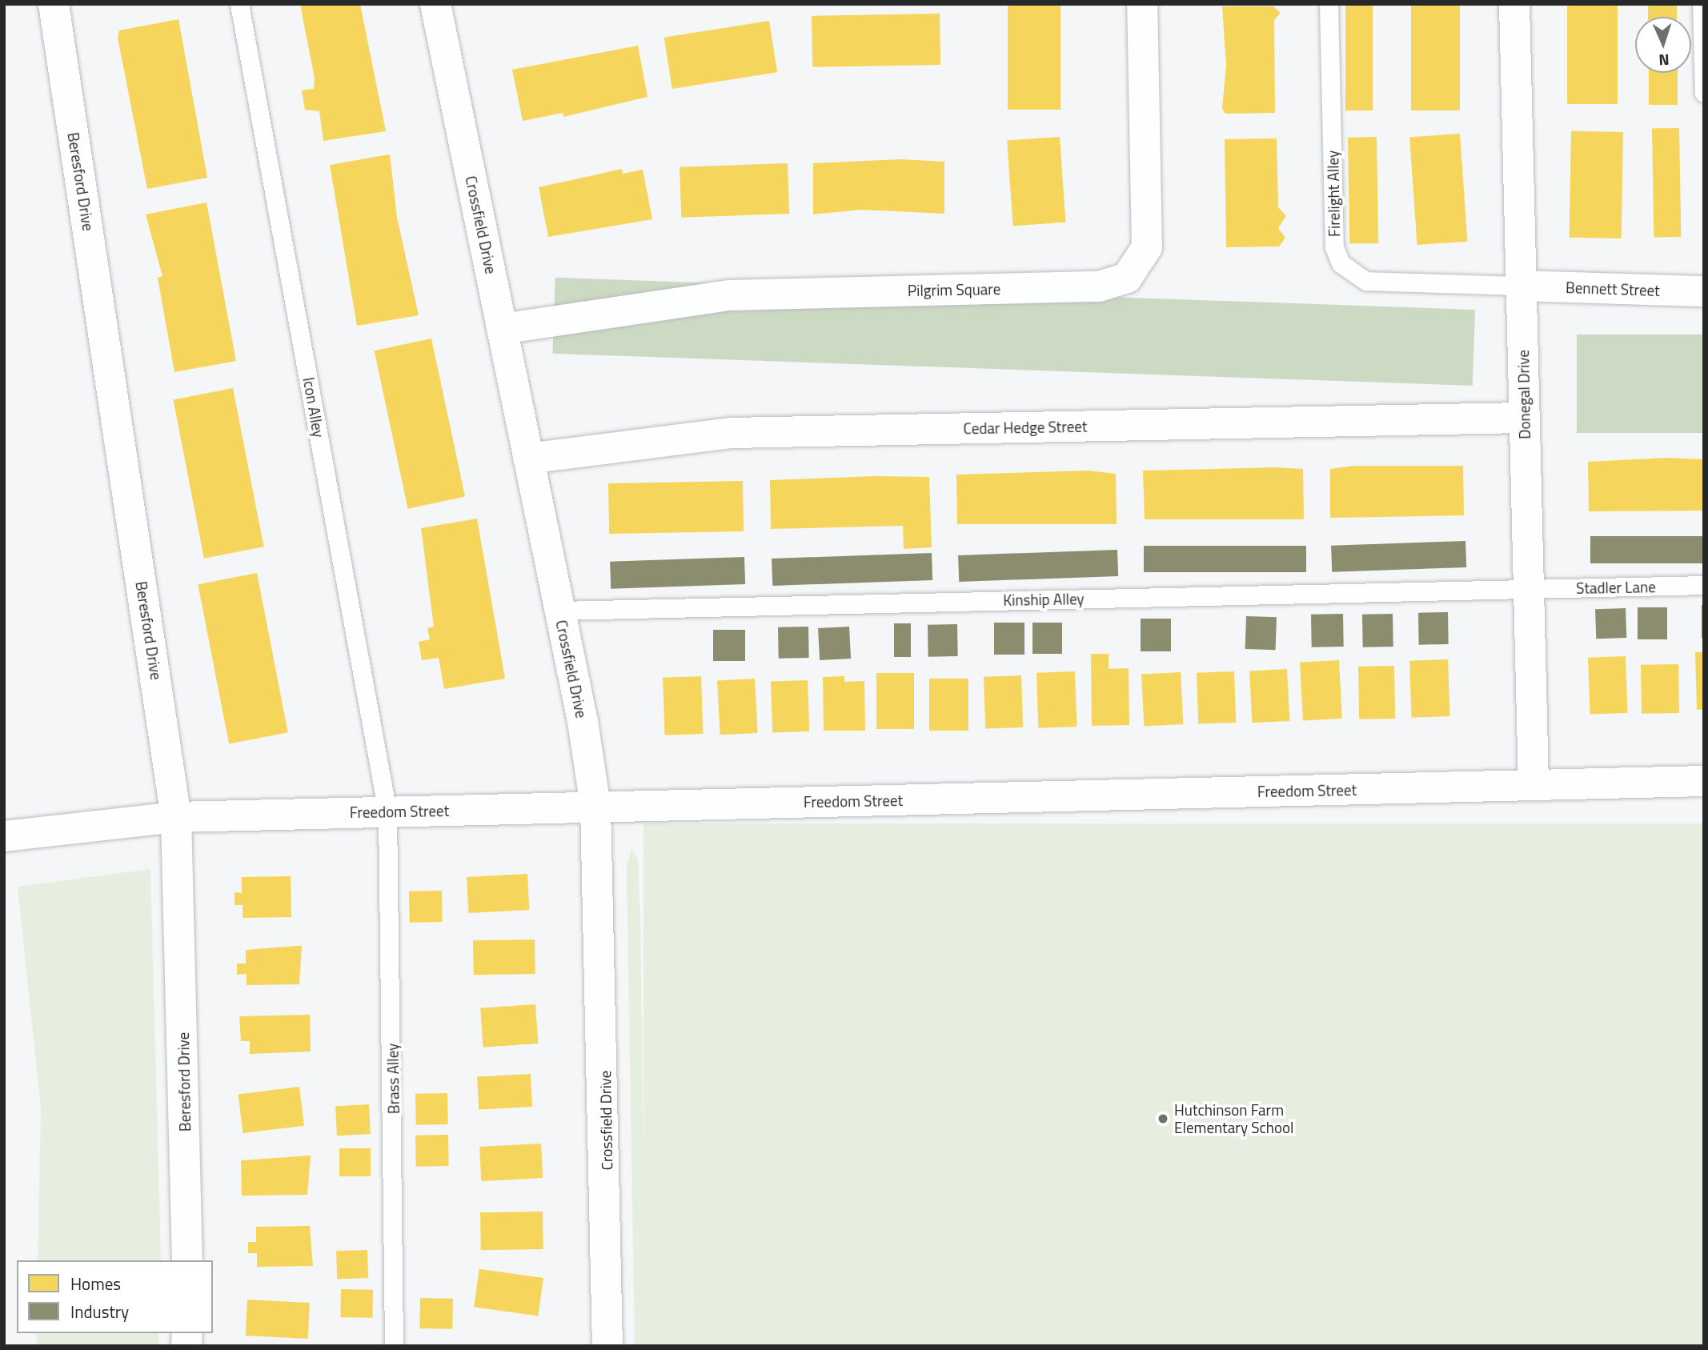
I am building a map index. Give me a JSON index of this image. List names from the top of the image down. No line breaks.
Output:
{"streets":{"street":["Beresford Drive","Crossfield Drive","Bennett Street","Pilgrim Square","Donegal Drive","Cedar Hedge Street","Freedom Street"],"lane":["Firelight Alley","Icon Alley","Stadler Lane","Kinship Alley","Brass Alley"]},"crossings":[["Beresford Drive","Freedom Street"],["Firelight Alley","Bennett Street"],["Firelight Alley","Donegal Drive"],["Crossfield Drive","Pilgrim Square"],["Crossfield Drive","Cedar Hedge Street"],["Crossfield Drive","Kinship Alley"],["Crossfield Drive","Freedom Street"],["Bennett Street","Donegal Drive"],["Donegal Drive","Cedar Hedge Street"],["Donegal Drive","Stadler Lane"],["Donegal Drive","Kinship Alley"],["Donegal Drive","Freedom Street"],["Icon Alley","Freedom Street"],["Icon Alley","Brass Alley"],["Stadler Lane","Kinship Alley"],["Freedom Street","Brass Alley"]],"places":["Hutchinson Farm Elementary School"],"legend":["Homes","Industry"],"north":"bottom"}
